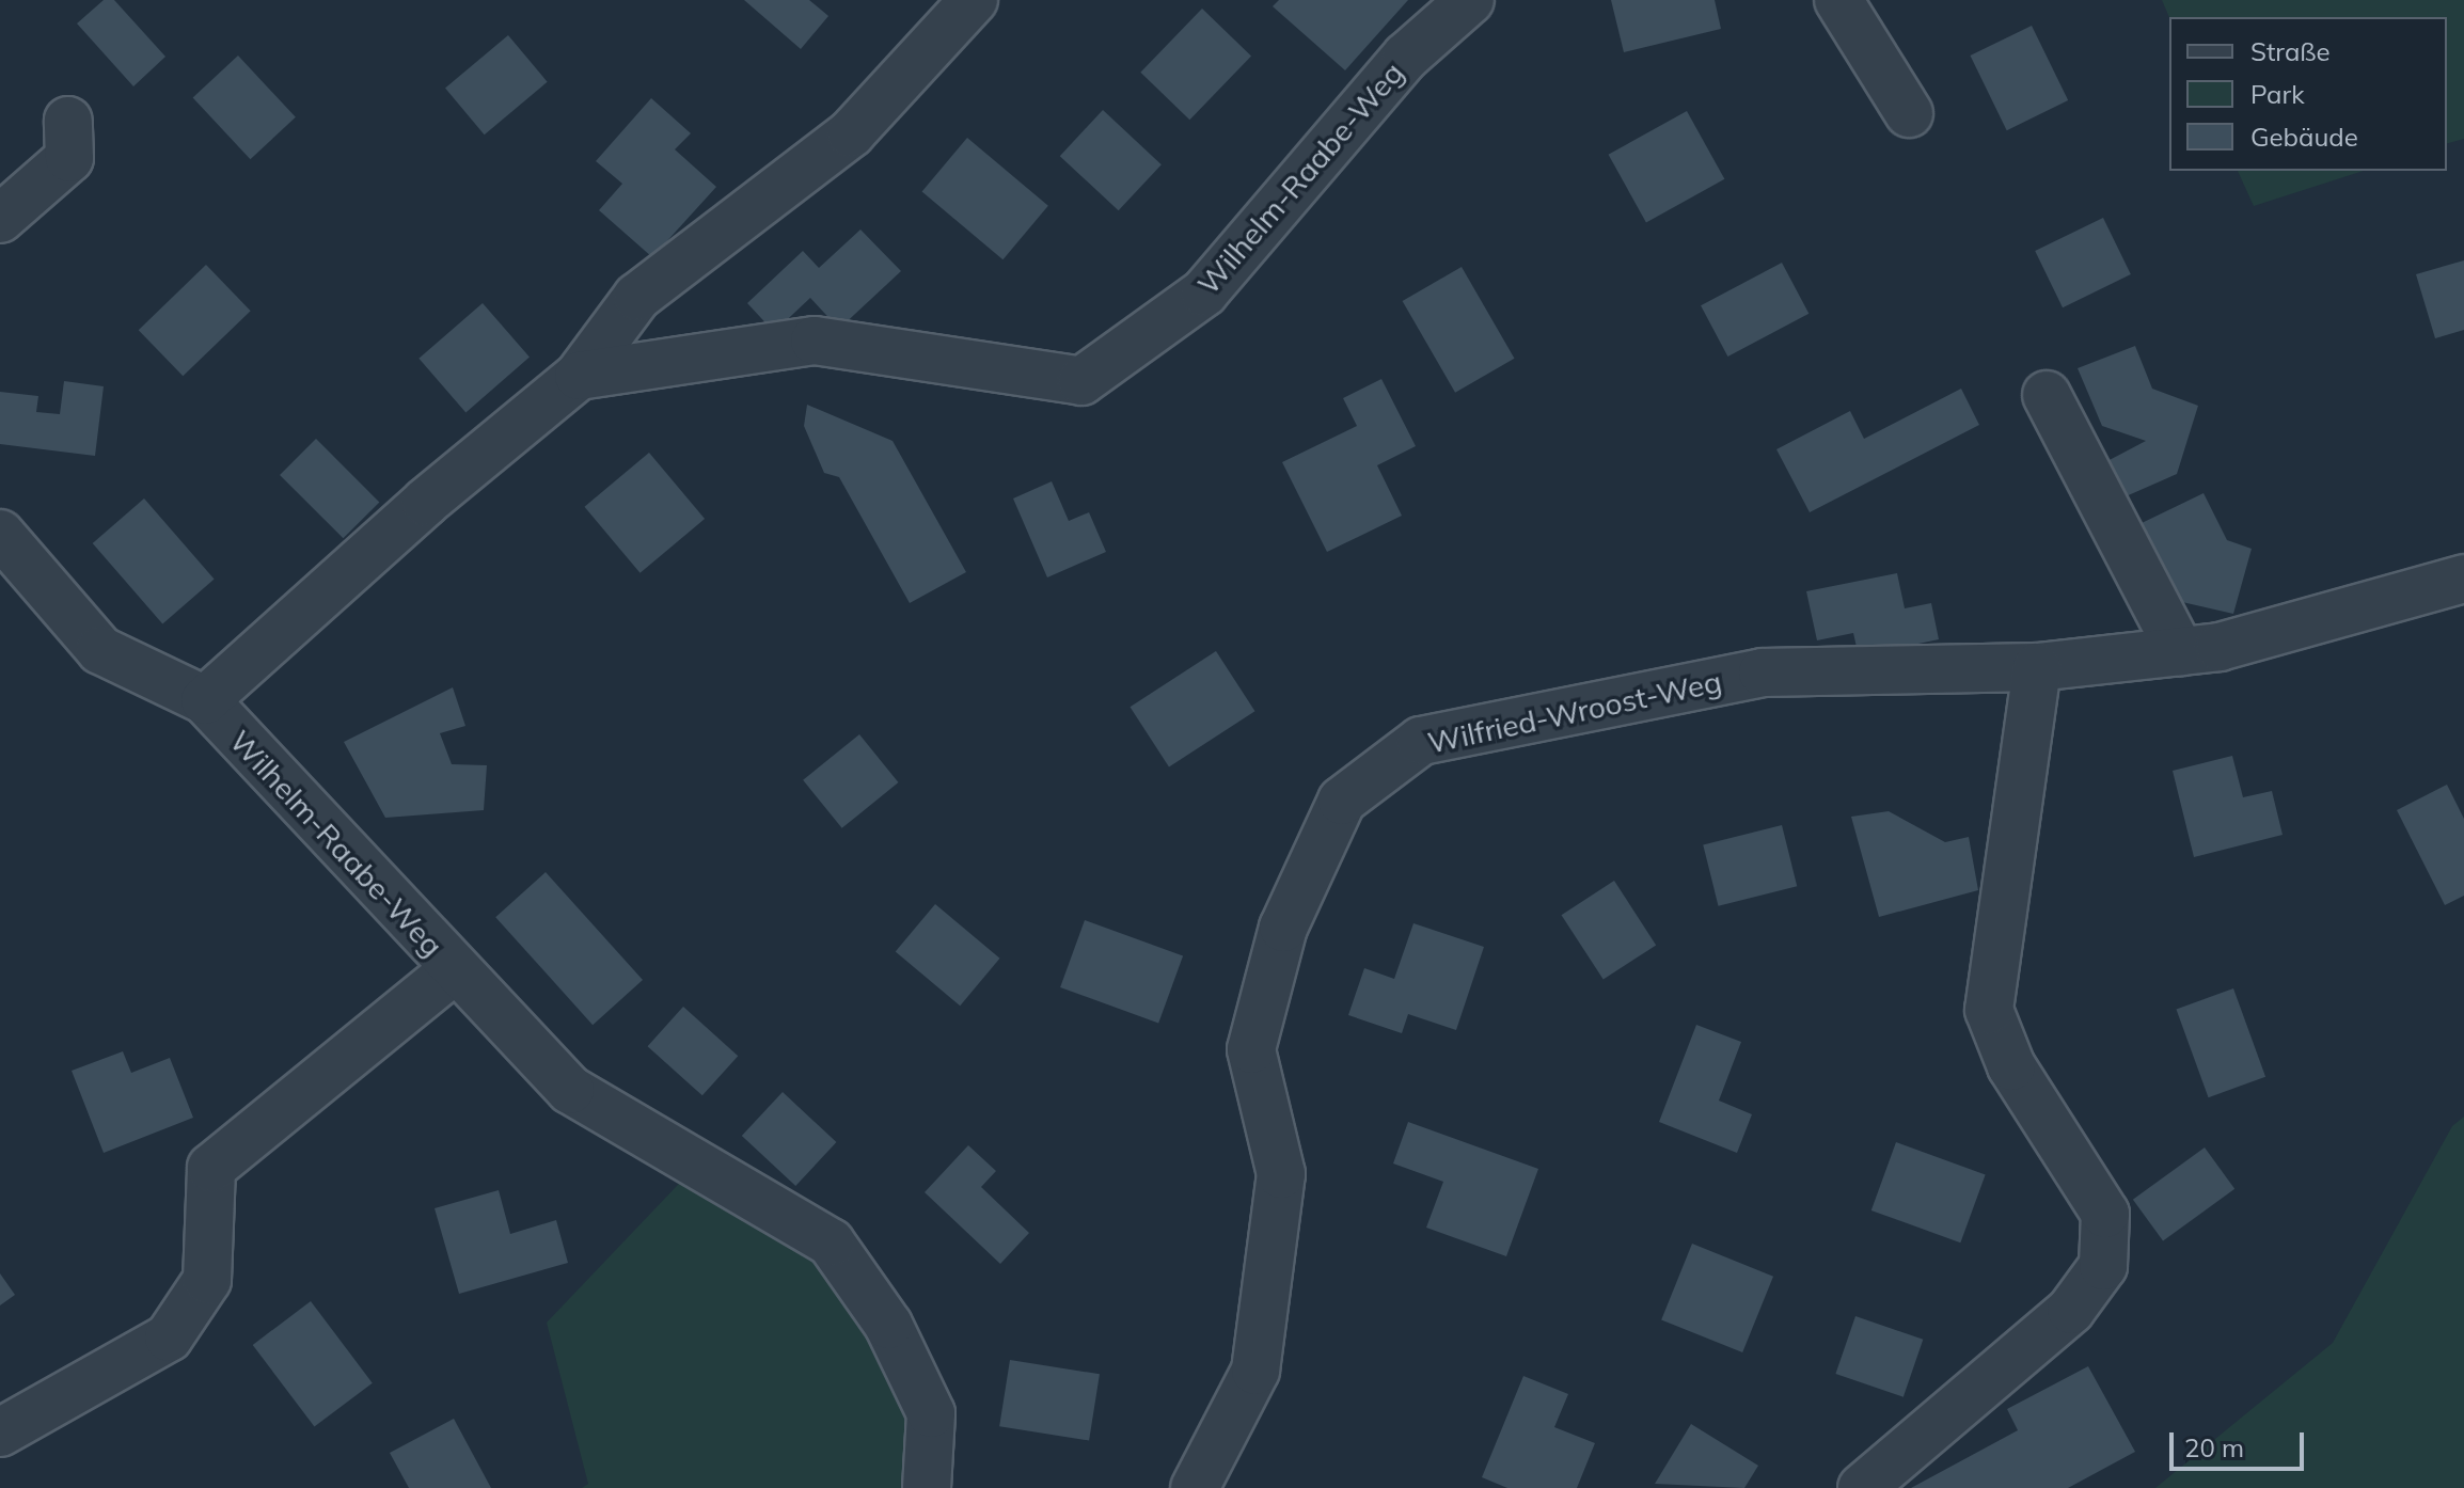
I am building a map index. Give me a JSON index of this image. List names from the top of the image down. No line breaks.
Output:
{"streets":{"street":["Wilhelm-Raabe-Weg","Wilfried-Wroost-Weg"]},"legend":["Straße","Park","Gebäude"],"scale_bar":"20 m"}
